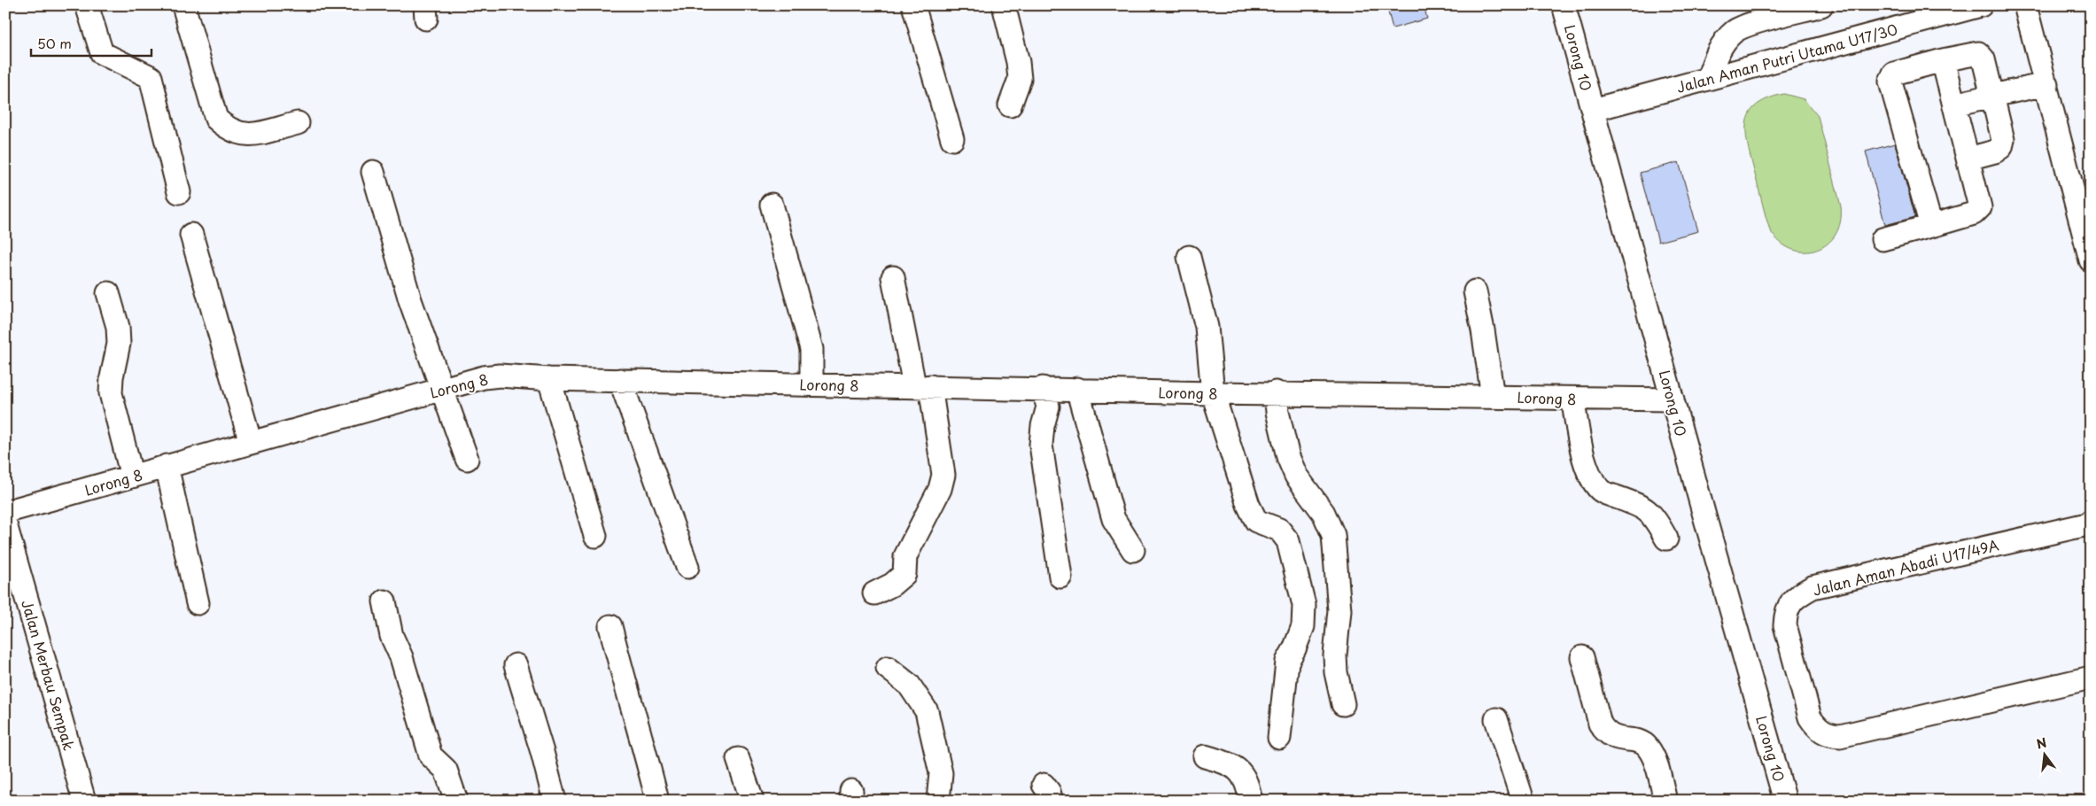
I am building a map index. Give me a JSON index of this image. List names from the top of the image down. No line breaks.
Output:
{"streets":{"street":["Lorong 10","Jalan Aman Putri Utama U17/30","Lorong 8","Jalan Aman Abadi U17/49A","Jalan Merbau Sempak"]},"crossings":[["Lorong 10","Jalan Aman Putri Utama U17/30"],["Lorong 10","Lorong 8"]],"scale_bar":"50 m","north":"top"}
